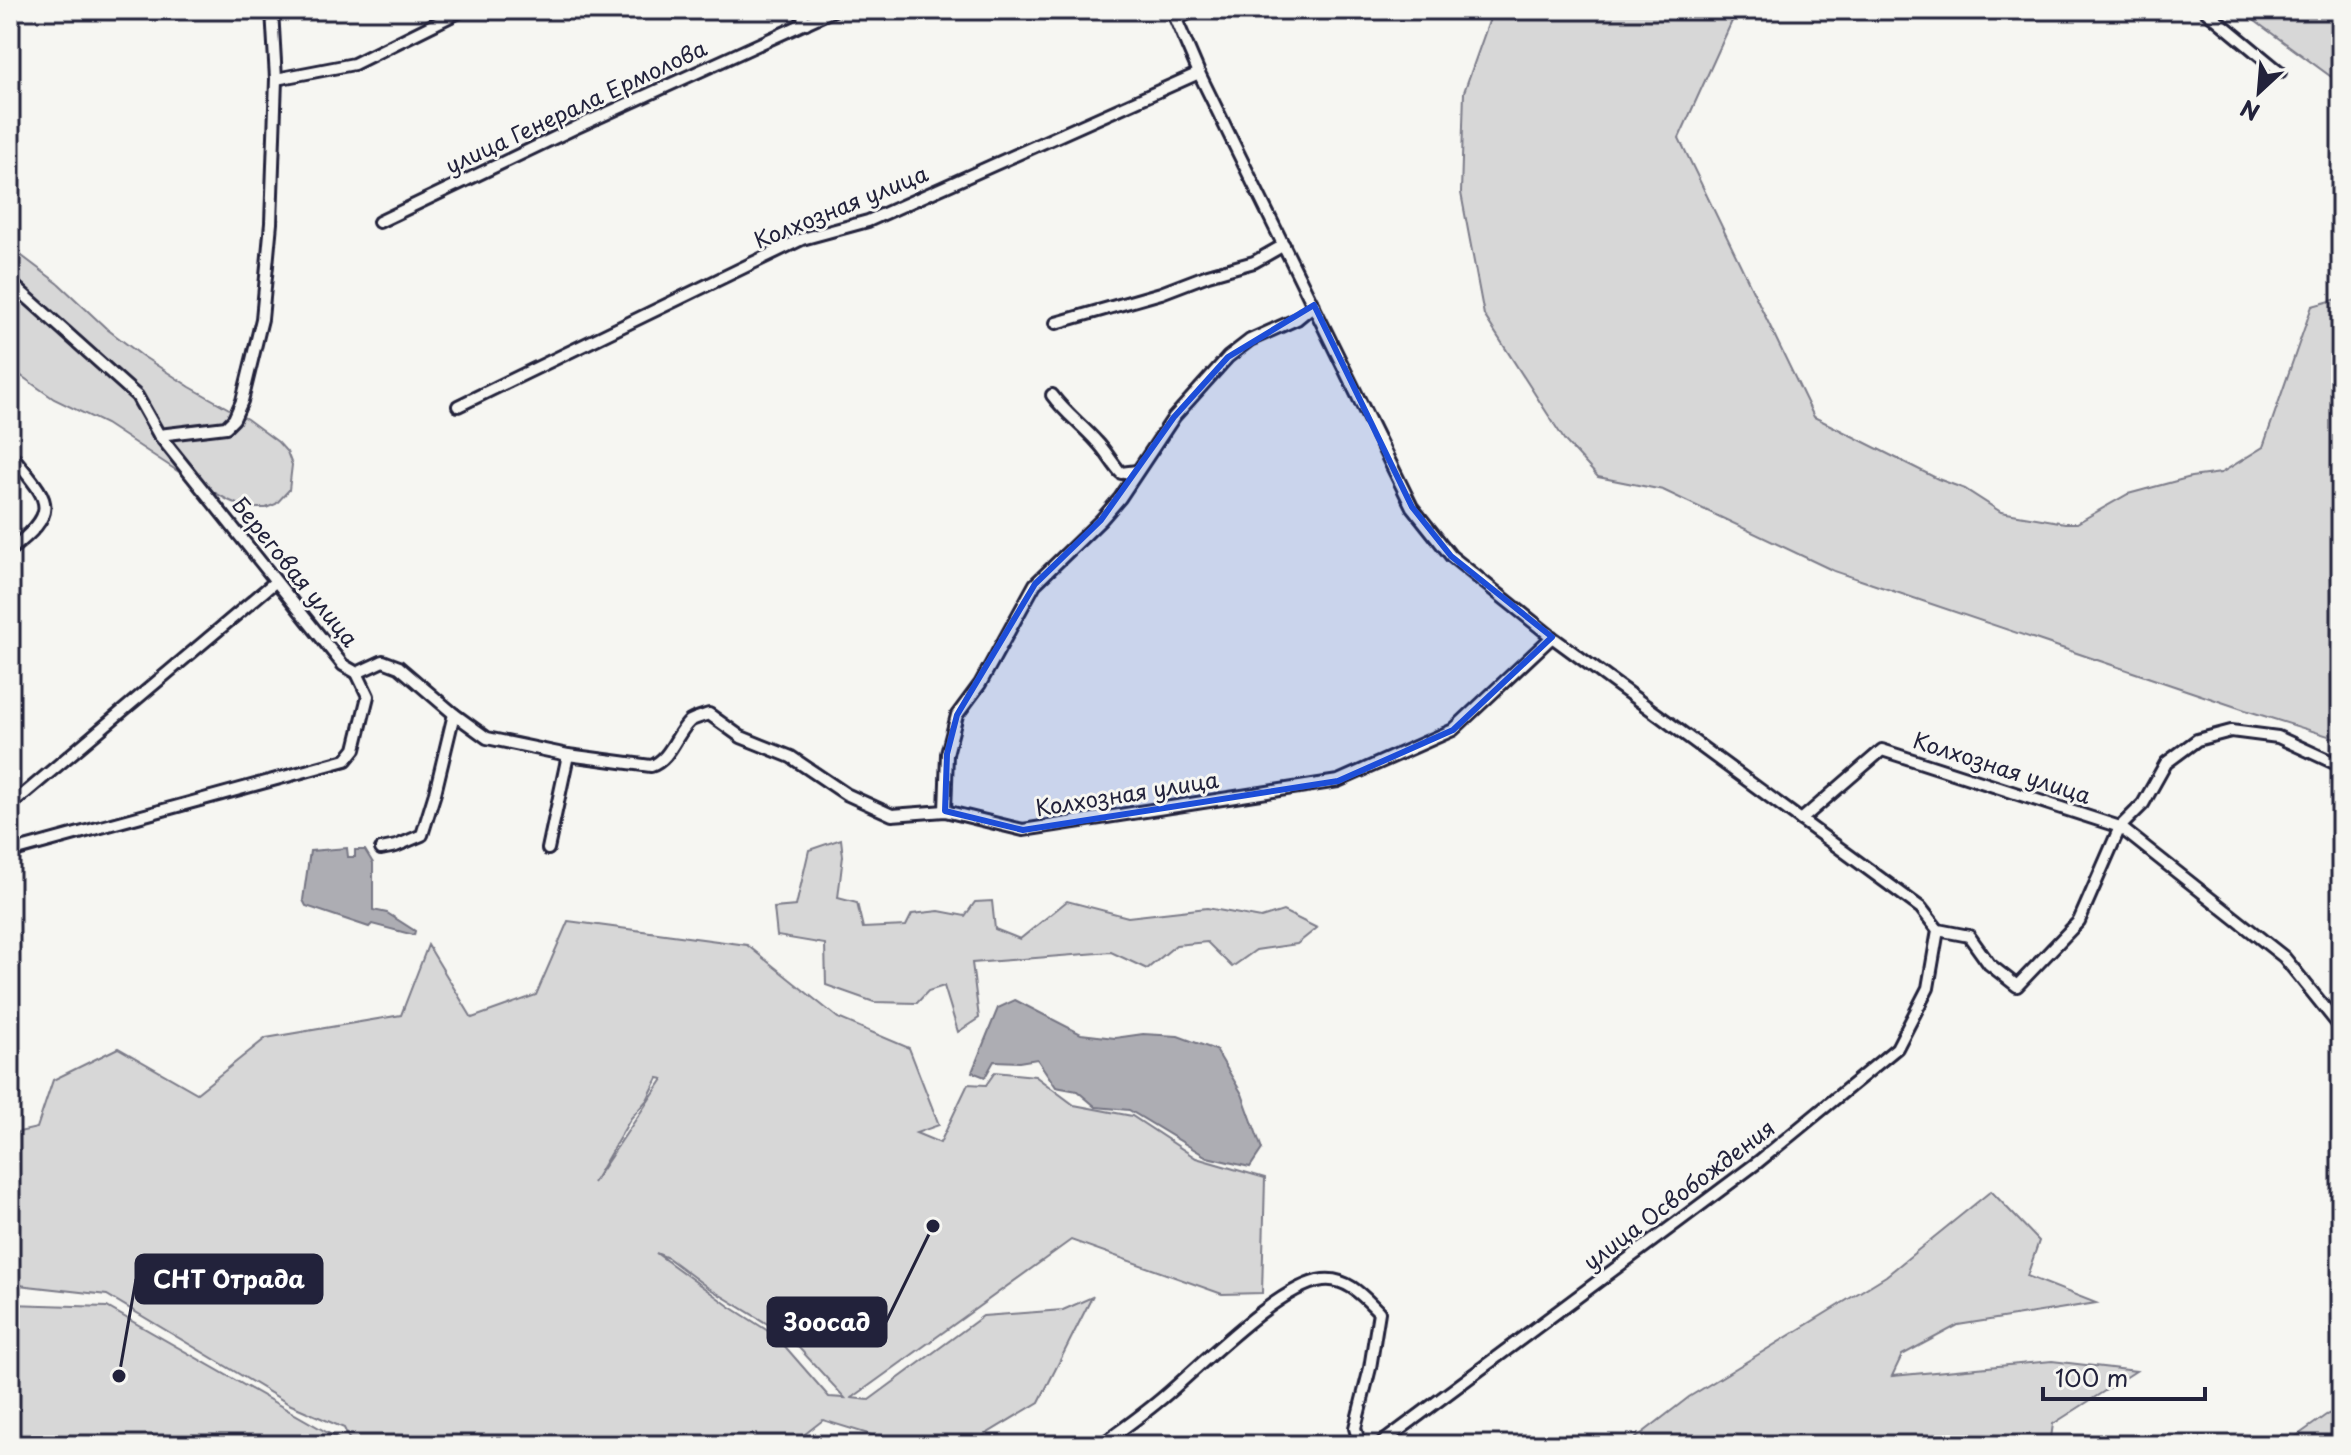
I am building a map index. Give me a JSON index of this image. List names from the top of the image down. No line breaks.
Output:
{"streets":{"street":["улица Генерала Ермолова","Колхозная улица","Береговая улица","улица Освобождения"]},"crossings":[["Колхозная улица","Береговая улица"]],"places":["Зоосад","СНТ Отрада"],"scale_bar":"100 m","north":"bottom left"}
